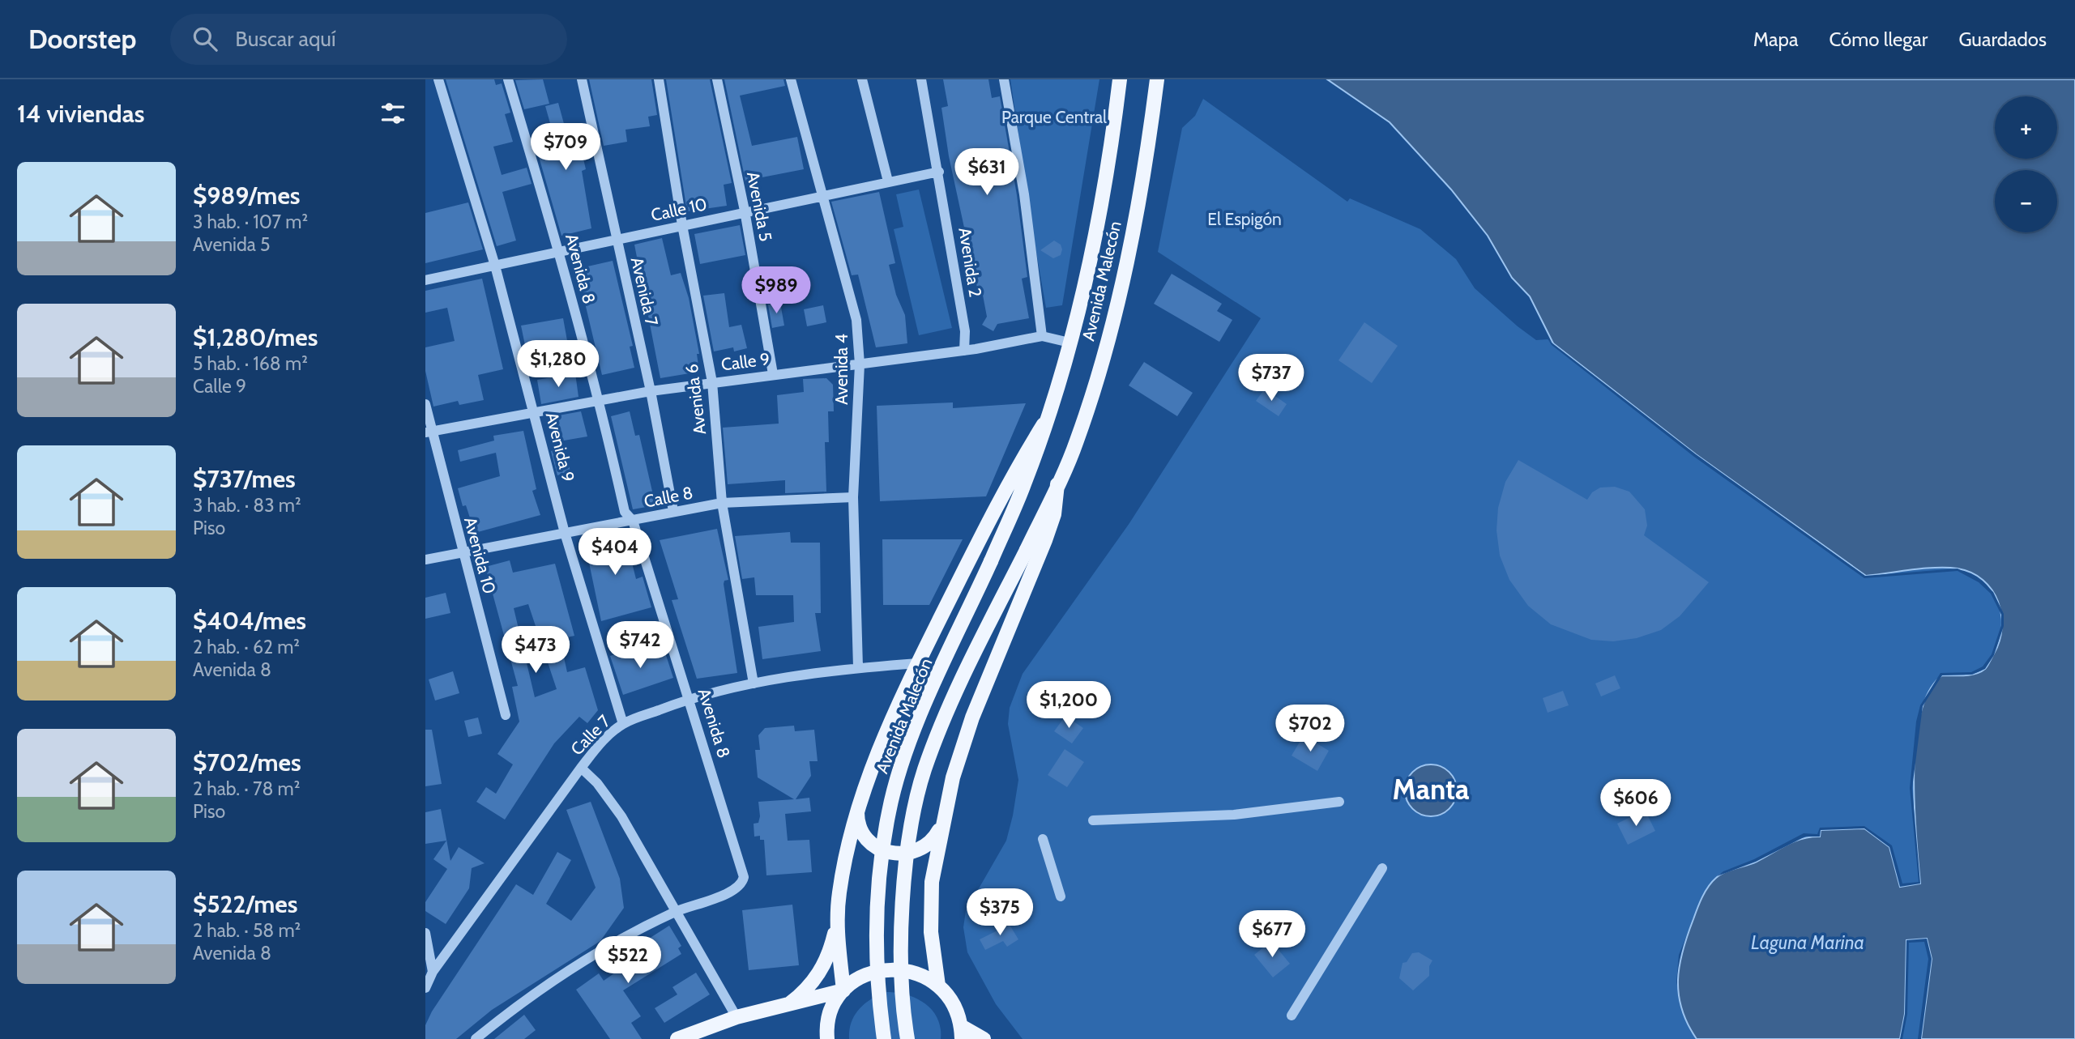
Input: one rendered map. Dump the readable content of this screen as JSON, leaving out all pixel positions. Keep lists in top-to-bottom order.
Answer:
{
  "streets": {
    "main road": ["Avenida Malecón"],
    "street": [
      "Avenida 5",
      "Calle 10",
      "Avenida 2",
      "Avenida 8",
      "Avenida 7",
      "Calle 9",
      "Avenida 4",
      "Avenida 6",
      "Avenida 9",
      "Calle 8",
      "Avenida 10",
      "Calle 7"
    ]
  },
  "crossings": [
    ["Avenida 5", "Calle 10"],
    ["Avenida 5", "Calle 9"],
    ["Calle 10", "Avenida 2"],
    ["Calle 10", "Avenida 8"],
    ["Calle 10", "Avenida 7"],
    ["Calle 10", "Avenida 4"],
    ["Calle 10", "Avenida 6"],
    ["Calle 10", "Avenida 9"],
    ["Avenida 2", "Calle 9"],
    ["Avenida 8", "Calle 9"],
    ["Avenida 8", "Calle 8"],
    ["Avenida 8", "Calle 7"],
    ["Avenida Malecón", "Calle 9"],
    ["Avenida Malecón", "Calle 7"],
    ["Avenida 7", "Calle 9"],
    ["Avenida 7", "Calle 8"],
    ["Calle 9", "Avenida 4"],
    ["Calle 9", "Avenida 6"],
    ["Calle 9", "Avenida 9"],
    ["Calle 9", "Avenida 10"],
    ["Avenida 4", "Calle 8"],
    ["Avenida 4", "Calle 7"],
    ["Avenida 6", "Calle 8"],
    ["Avenida 6", "Calle 7"],
    ["Avenida 9", "Calle 8"],
    ["Avenida 9", "Calle 7"],
    ["Calle 8", "Avenida 10"]
  ],
  "districts": ["Manta"],
  "water": ["Laguna Marina"],
  "parks": ["Parque Central", "El Espigón"],
  "page": {
    "header": "Doorstep",
    "search": "Buscar aquí",
    "nav": ["Mapa", "Cómo llegar", "Guardados"],
    "heading": "14 viviendas",
    "map_buttons": ["+", "−"],
    "price": [
      "$709",
      "$631",
      "$989",
      "$1,280",
      "$737",
      "$404",
      "$742",
      "$473",
      "$1,200",
      "$702",
      "$606",
      "$375",
      "$677",
      "$522"
    ],
    "list": [
      {
        "name": "$989/mes",
        "note": "3 hab. · 107 m² · Avenida 5"
      },
      {
        "name": "$1,280/mes",
        "note": "5 hab. · 168 m² · Calle 9"
      },
      {
        "name": "$737/mes",
        "note": "3 hab. · 83 m² · Piso"
      },
      {
        "name": "$404/mes",
        "note": "2 hab. · 62 m² · Avenida 8"
      },
      {
        "name": "$702/mes",
        "note": "2 hab. · 78 m² · Piso"
      },
      {
        "name": "$522/mes",
        "note": "2 hab. · 58 m² · Avenida 8"
      }
    ]
  }
}
